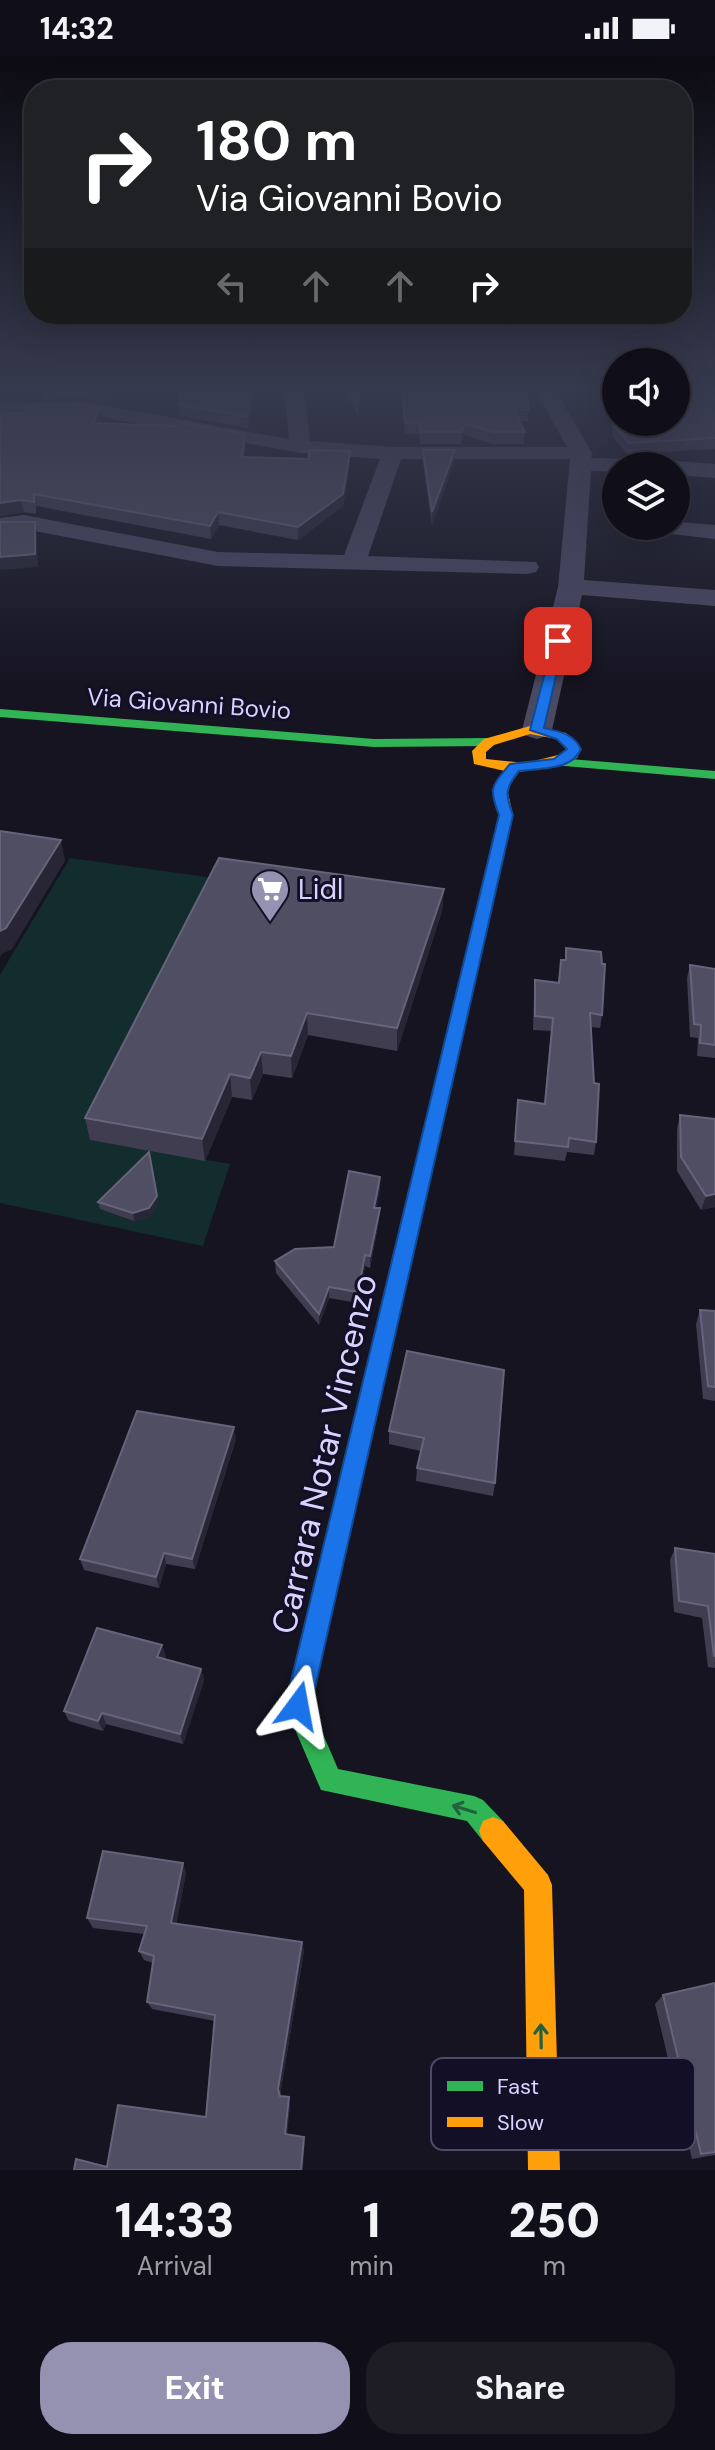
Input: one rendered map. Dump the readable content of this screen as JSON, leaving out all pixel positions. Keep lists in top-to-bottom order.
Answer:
{
  "streets": {
    "main road": ["Via Giovanni Bovio", "Carrara Notar Vincenzo"]
  },
  "one_way": ["Carrara Notar Vincenzo"],
  "places": {
    "supermarket": ["Lidl"]
  },
  "legend": ["Fast", "Slow"],
  "page": {
    "status": "14:32",
    "turn": ["180 m", "Via Giovanni Bovio"],
    "eta": [
      "14:33",
      "Arrival",
      "1",
      "min",
      "250",
      "m"
    ],
    "buttons": ["Exit", "Share"]
  }
}
